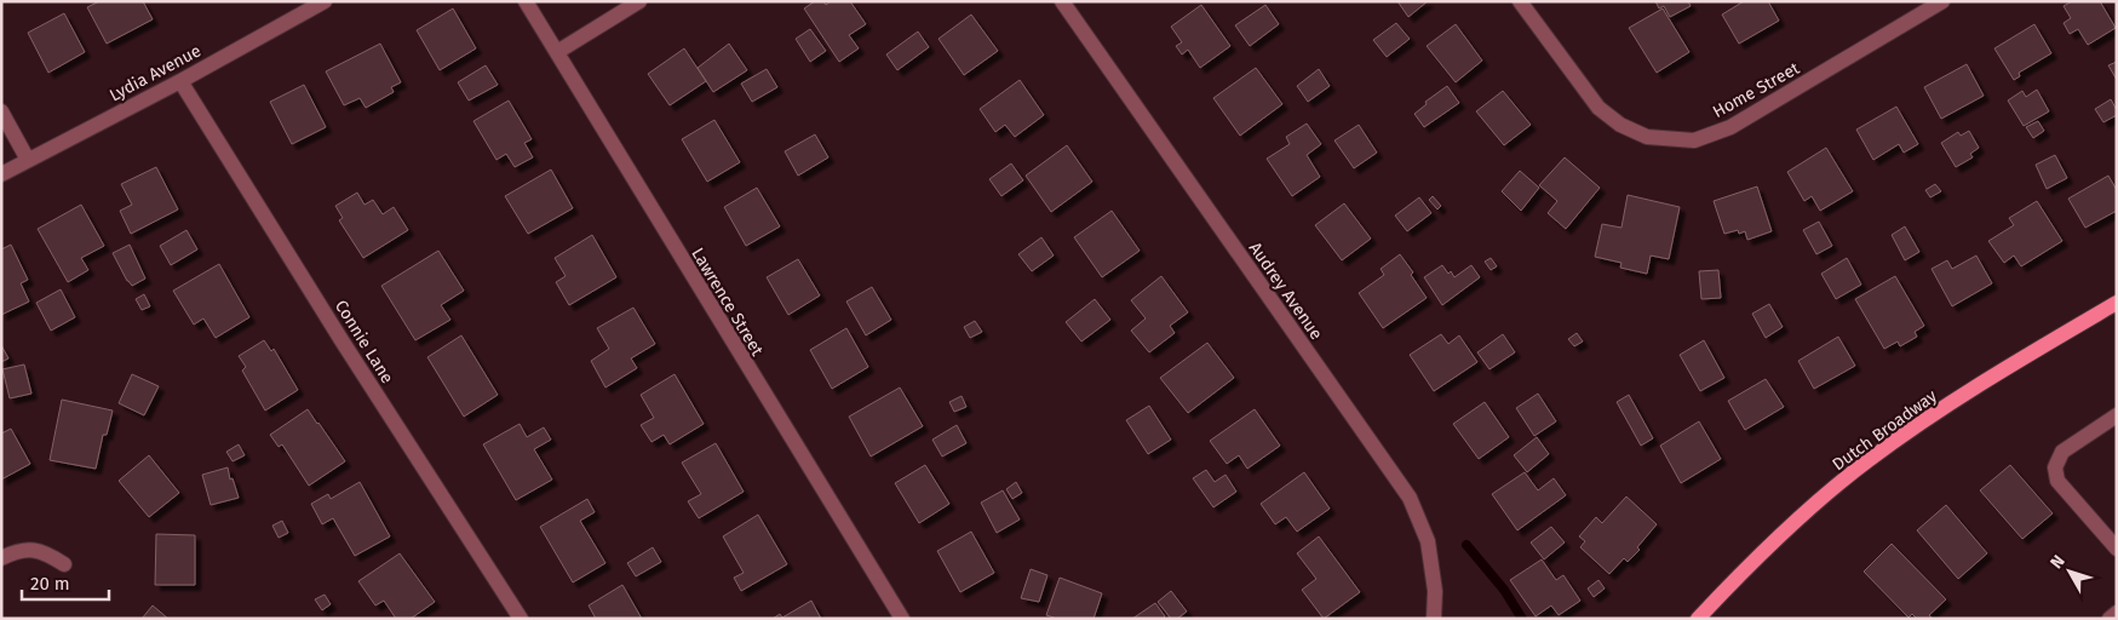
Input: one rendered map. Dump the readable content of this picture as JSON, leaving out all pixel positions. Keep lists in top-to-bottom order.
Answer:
{
  "streets": {
    "main road": ["Dutch Broadway"],
    "street": [
      "Lydia Avenue",
      "Home Street",
      "Audrey Avenue",
      "Lawrence Street",
      "Connie Lane"
    ]
  },
  "crossings": [
    ["Lydia Avenue", "Connie Lane"]
  ],
  "scale_bar": "20 m",
  "north": "top left"
}
